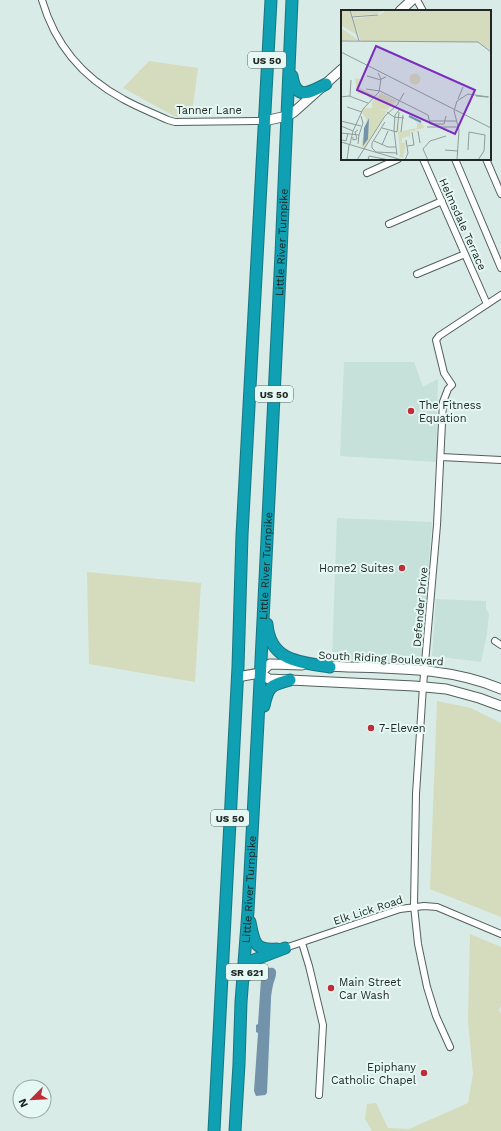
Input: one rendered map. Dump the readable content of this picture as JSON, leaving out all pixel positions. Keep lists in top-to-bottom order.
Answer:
{
  "streets": {
    "highway": ["US 50", "Little River Turnpike", "SR 621"],
    "street": [
      "Tanner Lane",
      "Helmsdale Terrace",
      "Defender Drive",
      "South Riding Boulevard",
      "Elk Lick Road"
    ]
  },
  "crossings": [
    ["Tanner Lane", "Little River Turnpike"],
    ["Helmsdale Terrace", "Defender Drive"],
    ["Little River Turnpike", "South Riding Boulevard"],
    ["Little River Turnpike", "SR 621"],
    ["Defender Drive", "South Riding Boulevard"],
    ["Defender Drive", "Elk Lick Road"],
    ["Elk Lick Road", "SR 621"]
  ],
  "places": [
    "The Fitness Equation",
    "Home2 Suites",
    "7-Eleven",
    "Main Street Car Wash",
    "Epiphany Catholic Chapel"
  ],
  "north": "bottom left"
}
